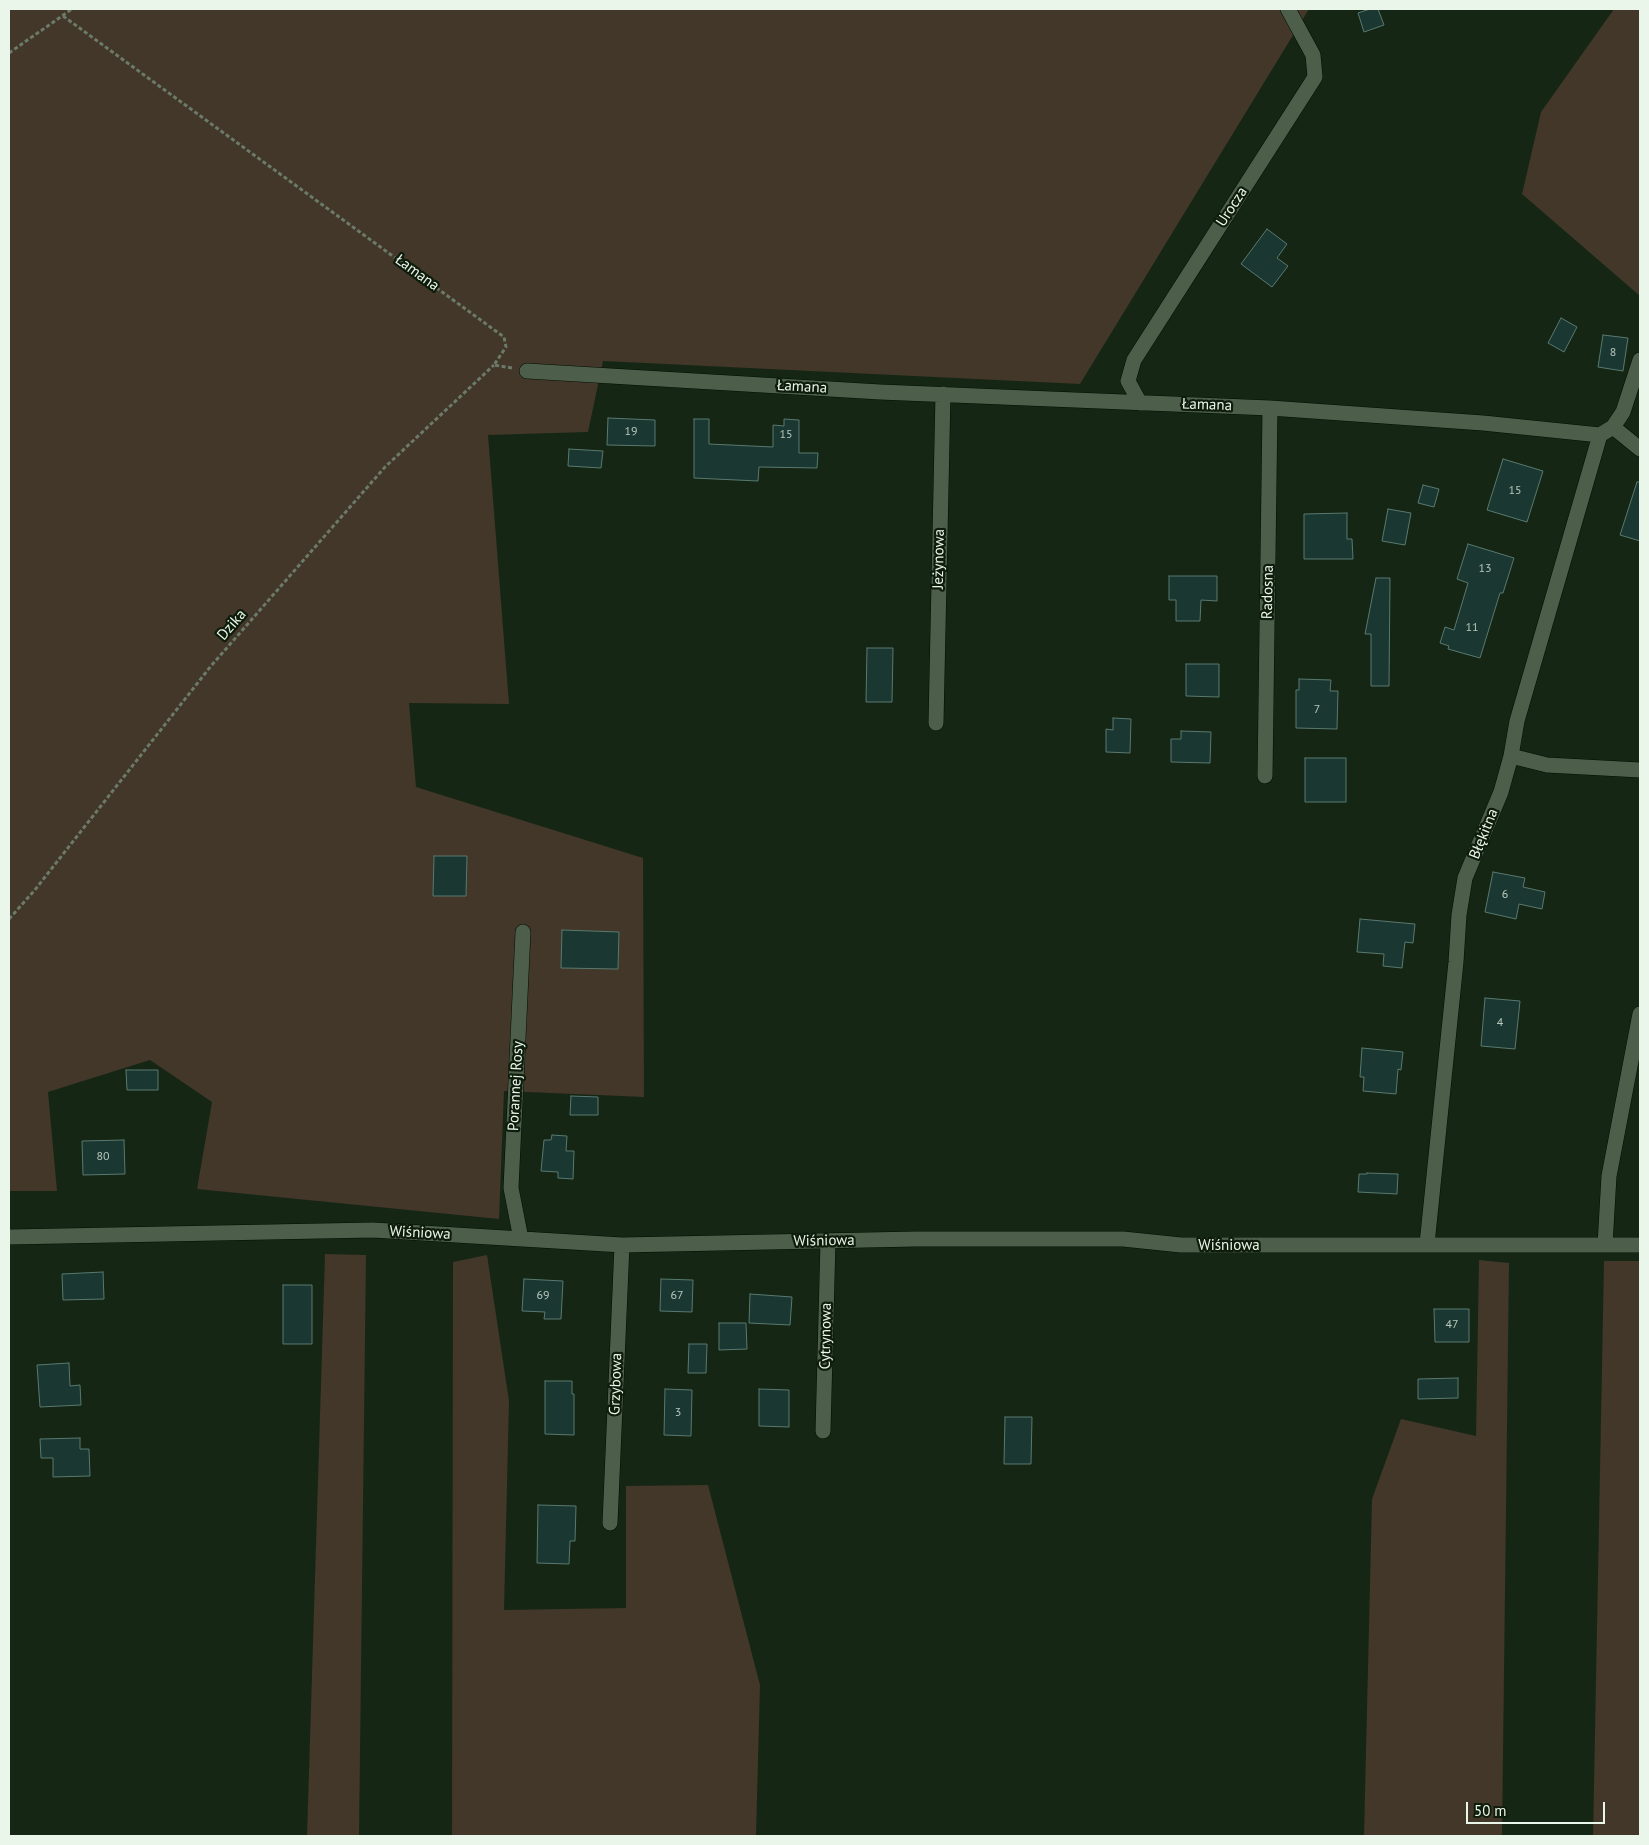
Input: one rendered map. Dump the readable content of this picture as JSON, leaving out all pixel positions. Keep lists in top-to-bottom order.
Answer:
{
  "streets": {
    "street": [
      "Urocza",
      "Łamana",
      "Jeżynowa",
      "Radosna",
      "Błękitna",
      "Porannej Rosy",
      "Wiśniowa",
      "Cytrynowa",
      "Grzybowa"
    ],
    "path": ["Dzika"]
  },
  "crossings": [
    ["Urocza", "Łamana"],
    ["Łamana", "Jeżynowa"],
    ["Łamana", "Radosna"],
    ["Łamana", "Dzika"],
    ["Łamana", "Błękitna"],
    ["Błękitna", "Wiśniowa"],
    ["Porannej Rosy", "Wiśniowa"],
    ["Wiśniowa", "Cytrynowa"],
    ["Wiśniowa", "Grzybowa"]
  ],
  "house_numbers": [
    "8",
    "19",
    "15",
    "15",
    "13",
    "11",
    "7",
    "6",
    "4",
    "80",
    "69",
    "67",
    "47",
    "3"
  ],
  "scale_bar": "50 m"
}
